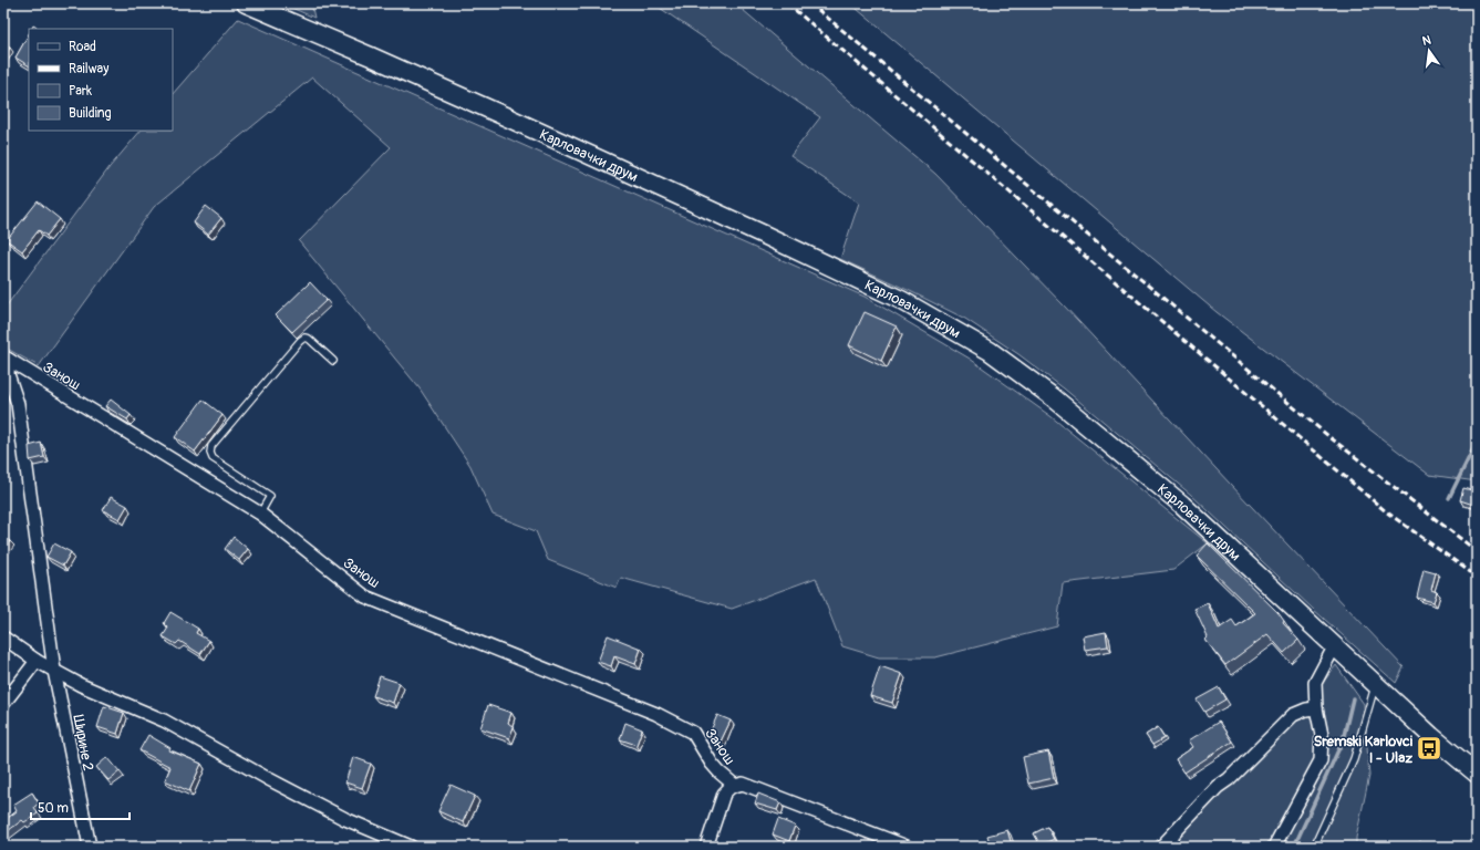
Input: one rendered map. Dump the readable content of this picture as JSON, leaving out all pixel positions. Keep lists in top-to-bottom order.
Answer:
{
  "streets": {
    "main road": ["Карловачки друм"],
    "street": ["Занош", "Ширине 2"]
  },
  "crossings": [
    ["Занош", "Ширине 2"]
  ],
  "places": {
    "bus stop": ["Sremski Karlovci I - Ulaz"]
  },
  "legend": [
    "Road",
    "Railway",
    "Park",
    "Building"
  ],
  "scale_bar": "50 m",
  "north": "top"
}
